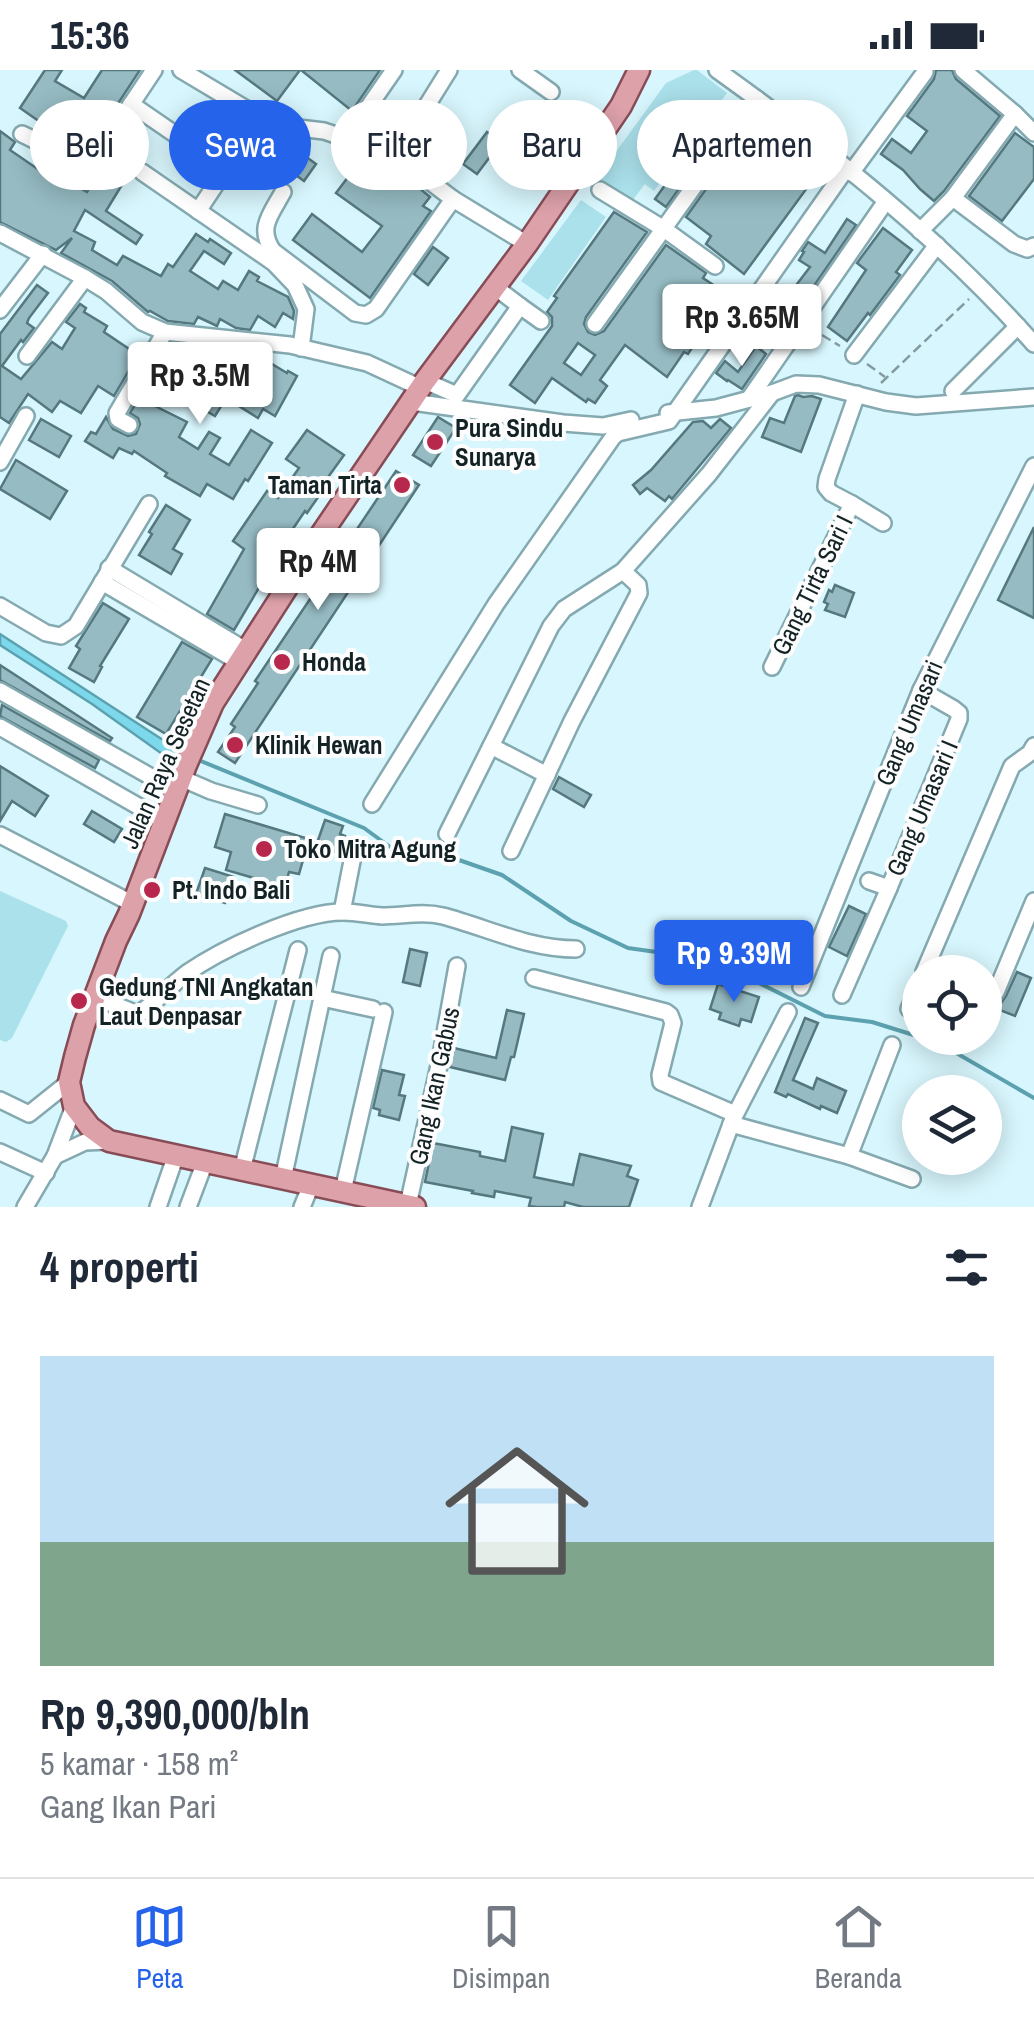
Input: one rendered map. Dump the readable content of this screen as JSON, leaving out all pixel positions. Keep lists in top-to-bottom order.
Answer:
{
  "streets": {
    "main road": ["Jalan Raya Sesetan"],
    "street": [
      "Gang Tirta Sari I",
      "Gang Umasari",
      "Gang Umasari I",
      "Gang Ikan Gabus"
    ]
  },
  "crossings": [
    ["Gang Umasari", "Gang Umasari I"]
  ],
  "places": [
    "Pura Sindu Sunarya",
    "Taman Tirta",
    "Honda",
    "Klinik Hewan",
    "Toko Mitra Agung",
    "Pt. Indo Bali",
    "Gedung TNI Angkatan Laut Denpasar"
  ],
  "page": {
    "status": "15:36",
    "chip": [
      "Beli",
      "Sewa",
      "Filter",
      "Baru",
      "Apartemen"
    ],
    "price": [
      "Rp 3.65M",
      "Rp 3.5M",
      "Rp 4M",
      "Rp 9.39M"
    ],
    "heading": "4 properti",
    "list": [
      {
        "name": "Rp 9,390,000/bln",
        "note": "5 kamar · 158 m² · Gang Ikan Pari"
      }
    ],
    "tabs": ["Peta", "Disimpan", "Beranda"]
  }
}
